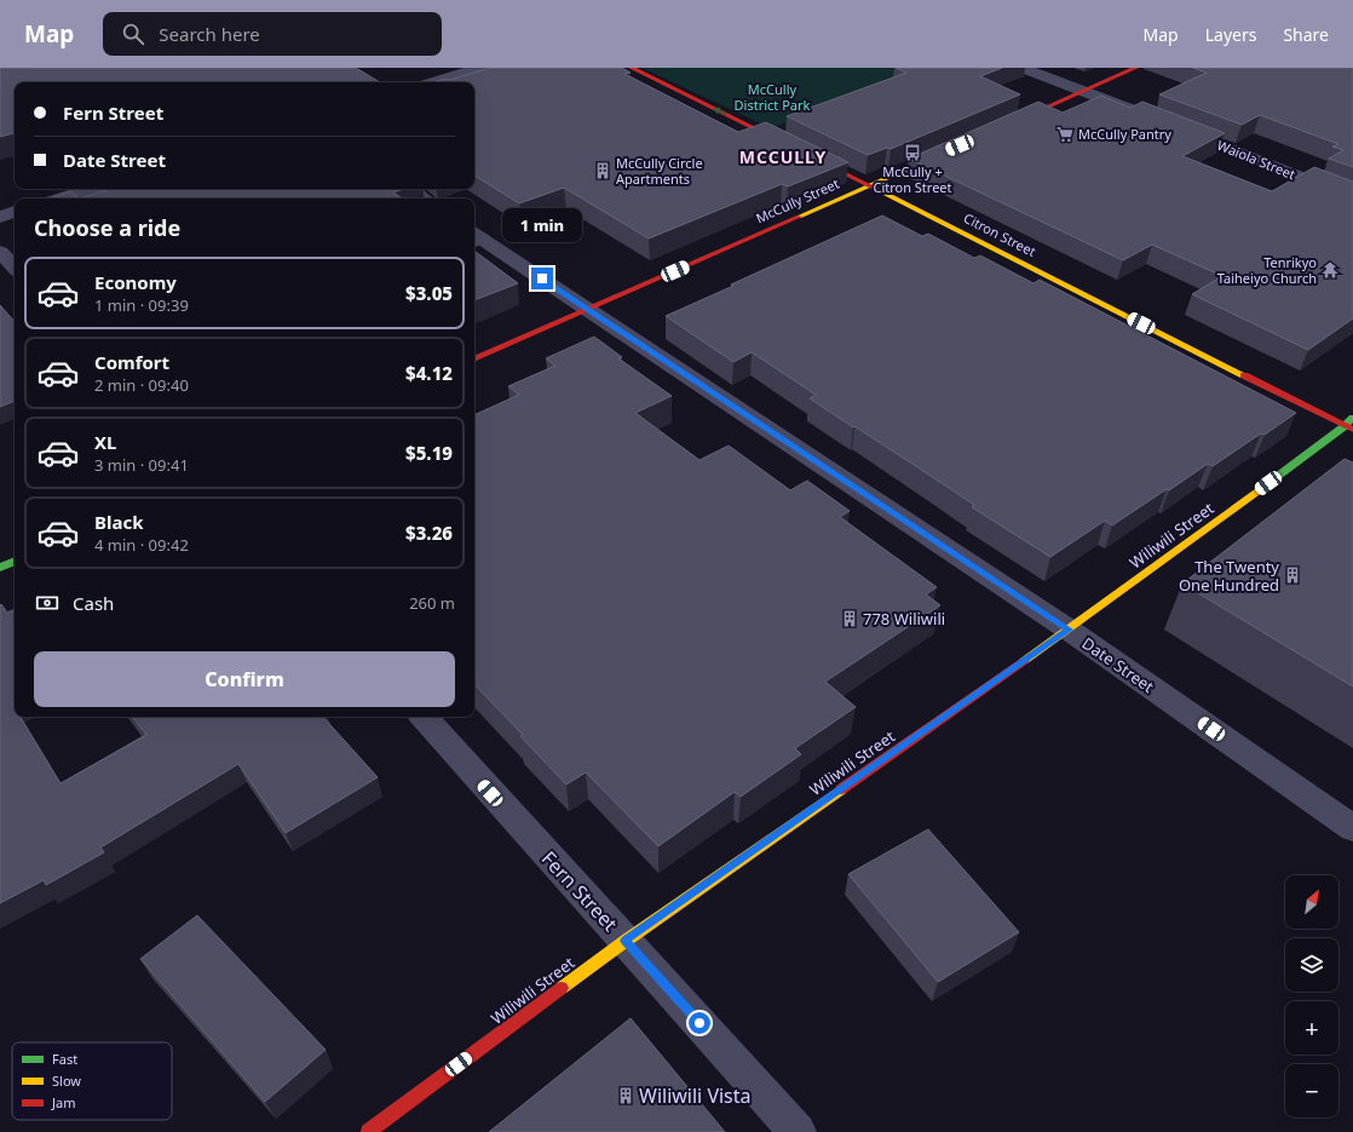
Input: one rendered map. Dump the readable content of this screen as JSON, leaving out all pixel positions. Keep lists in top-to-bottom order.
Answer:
{
  "streets": {
    "street": [
      "Waiola Street",
      "McCully Street",
      "Citron Street",
      "Wiliwili Street",
      "Date Street",
      "Fern Street"
    ]
  },
  "crossings": [
    ["McCully Street", "Citron Street"],
    ["McCully Street", "Date Street"],
    ["Citron Street", "Wiliwili Street"],
    ["Wiliwili Street", "Date Street"],
    ["Wiliwili Street", "Fern Street"]
  ],
  "districts": ["MCCULLY"],
  "parks": ["McCully District Park"],
  "places": {
    "supermarket": ["McCully Pantry"],
    "bus stop": ["McCully + Citron Street"],
    "building": [
      "McCully Circle Apartments",
      "The Twenty One Hundred",
      "778 Wiliwili",
      "Wiliwili Vista"
    ],
    "temple": ["Tenrikyo Taiheiyo Church"]
  },
  "legend": ["Fast", "Slow", "Jam"],
  "north": "top right",
  "page": {
    "header": "Map",
    "search": "Search here",
    "nav": ["Map", "Layers", "Share"],
    "banner": ["Fern Street", "Date Street"],
    "heading": "Choose a ride",
    "bubble": "1 min",
    "list": [
      {
        "name": "Economy",
        "note": "1 min · 09:39",
        "value": "$3.05"
      },
      {
        "name": "Comfort",
        "note": "2 min · 09:40",
        "value": "$4.12"
      },
      {
        "name": "XL",
        "note": "3 min · 09:41",
        "value": "$5.19"
      },
      {
        "name": "Black",
        "note": "4 min · 09:42",
        "value": "$3.26"
      }
    ],
    "pay": ["Cash", "260 m"],
    "buttons": "Confirm",
    "map_buttons": ["+", "−"]
  }
}
